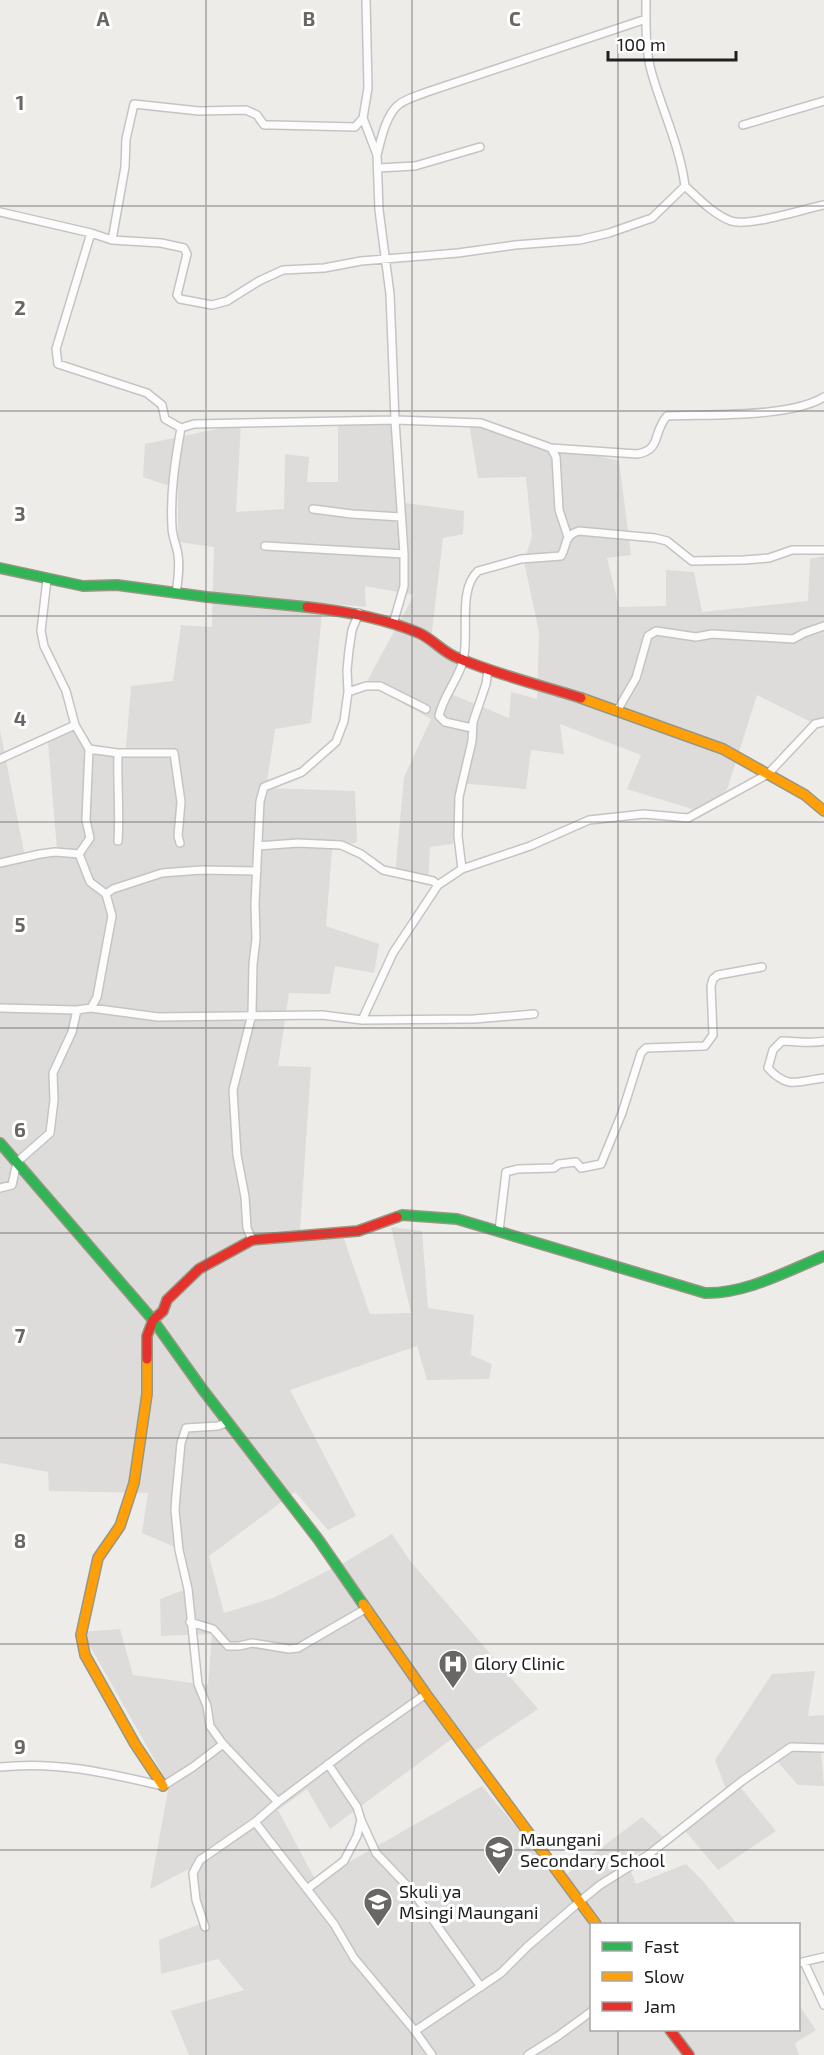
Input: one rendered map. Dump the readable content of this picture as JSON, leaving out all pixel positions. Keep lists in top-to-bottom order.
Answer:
{
  "places": {
    "hospital": ["Glory Clinic"],
    "school or university": ["Maungani Secondary School", "Skuli ya Msingi Maungani"]
  },
  "legend": ["Fast", "Slow", "Jam"],
  "scale_bar": "100 m",
  "grid": {
    "columns": ["A", "B", "C"],
    "rows": [
      "1",
      "2",
      "3",
      "4",
      "5",
      "6",
      "7",
      "8",
      "9"
    ]
  }
}
